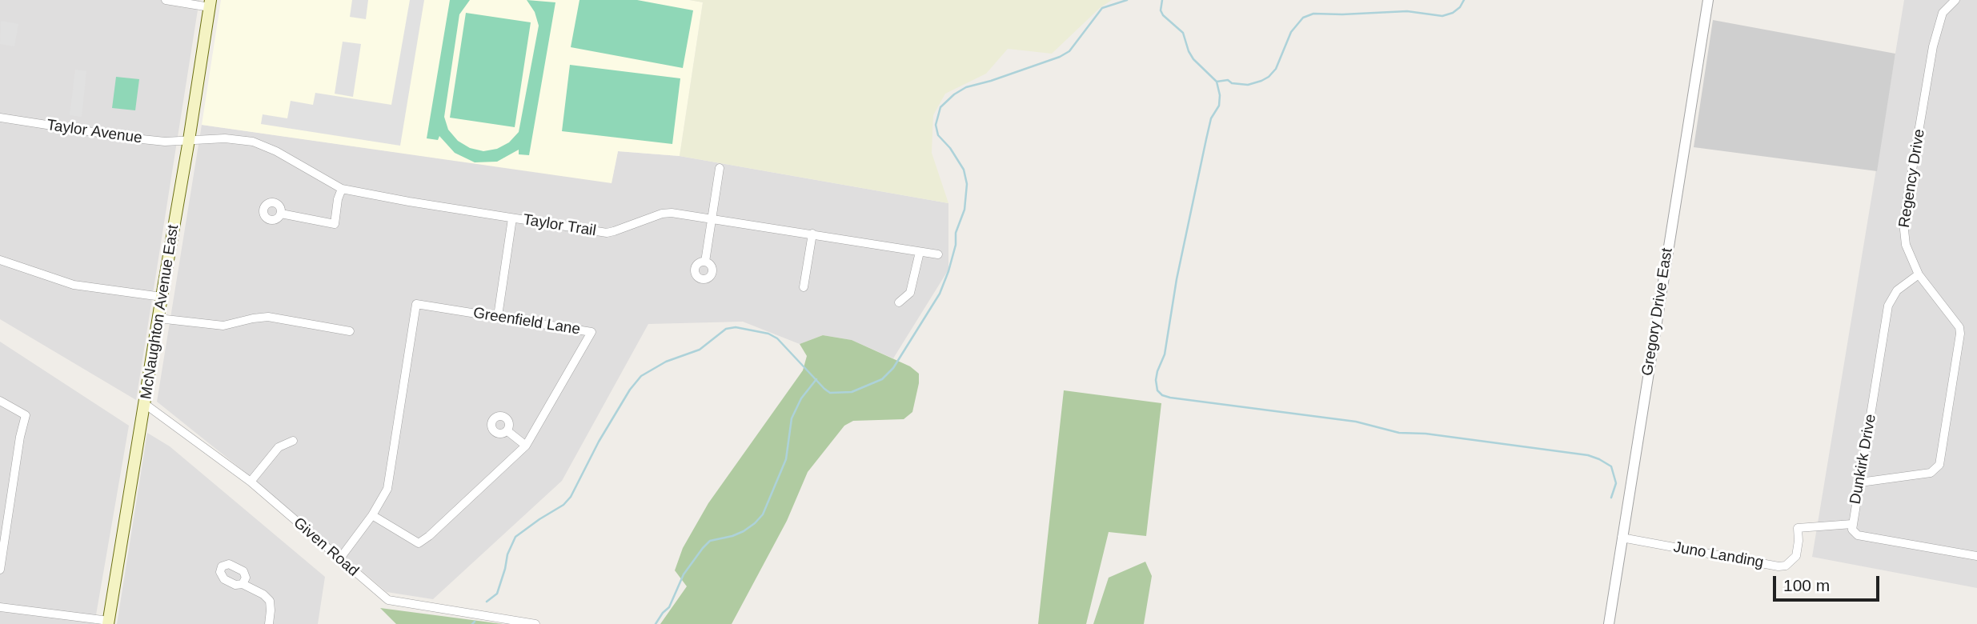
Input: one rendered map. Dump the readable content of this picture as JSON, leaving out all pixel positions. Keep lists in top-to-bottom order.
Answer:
{
  "streets": {
    "main road": ["McNaughton Avenue East"],
    "street": [
      "Taylor Avenue",
      "Regency Drive",
      "Taylor Trail",
      "Gregory Drive East",
      "Greenfield Lane",
      "Dunkirk Drive",
      "Given Road",
      "Juno Landing"
    ]
  },
  "crossings": [
    ["Taylor Avenue", "Taylor Trail"],
    ["Taylor Avenue", "McNaughton Avenue East"],
    ["Regency Drive", "Dunkirk Drive"],
    ["Taylor Trail", "McNaughton Avenue East"],
    ["McNaughton Avenue East", "Given Road"],
    ["Gregory Drive East", "Juno Landing"],
    ["Greenfield Lane", "Given Road"],
    ["Dunkirk Drive", "Juno Landing"]
  ],
  "scale_bar": "100 m"
}
